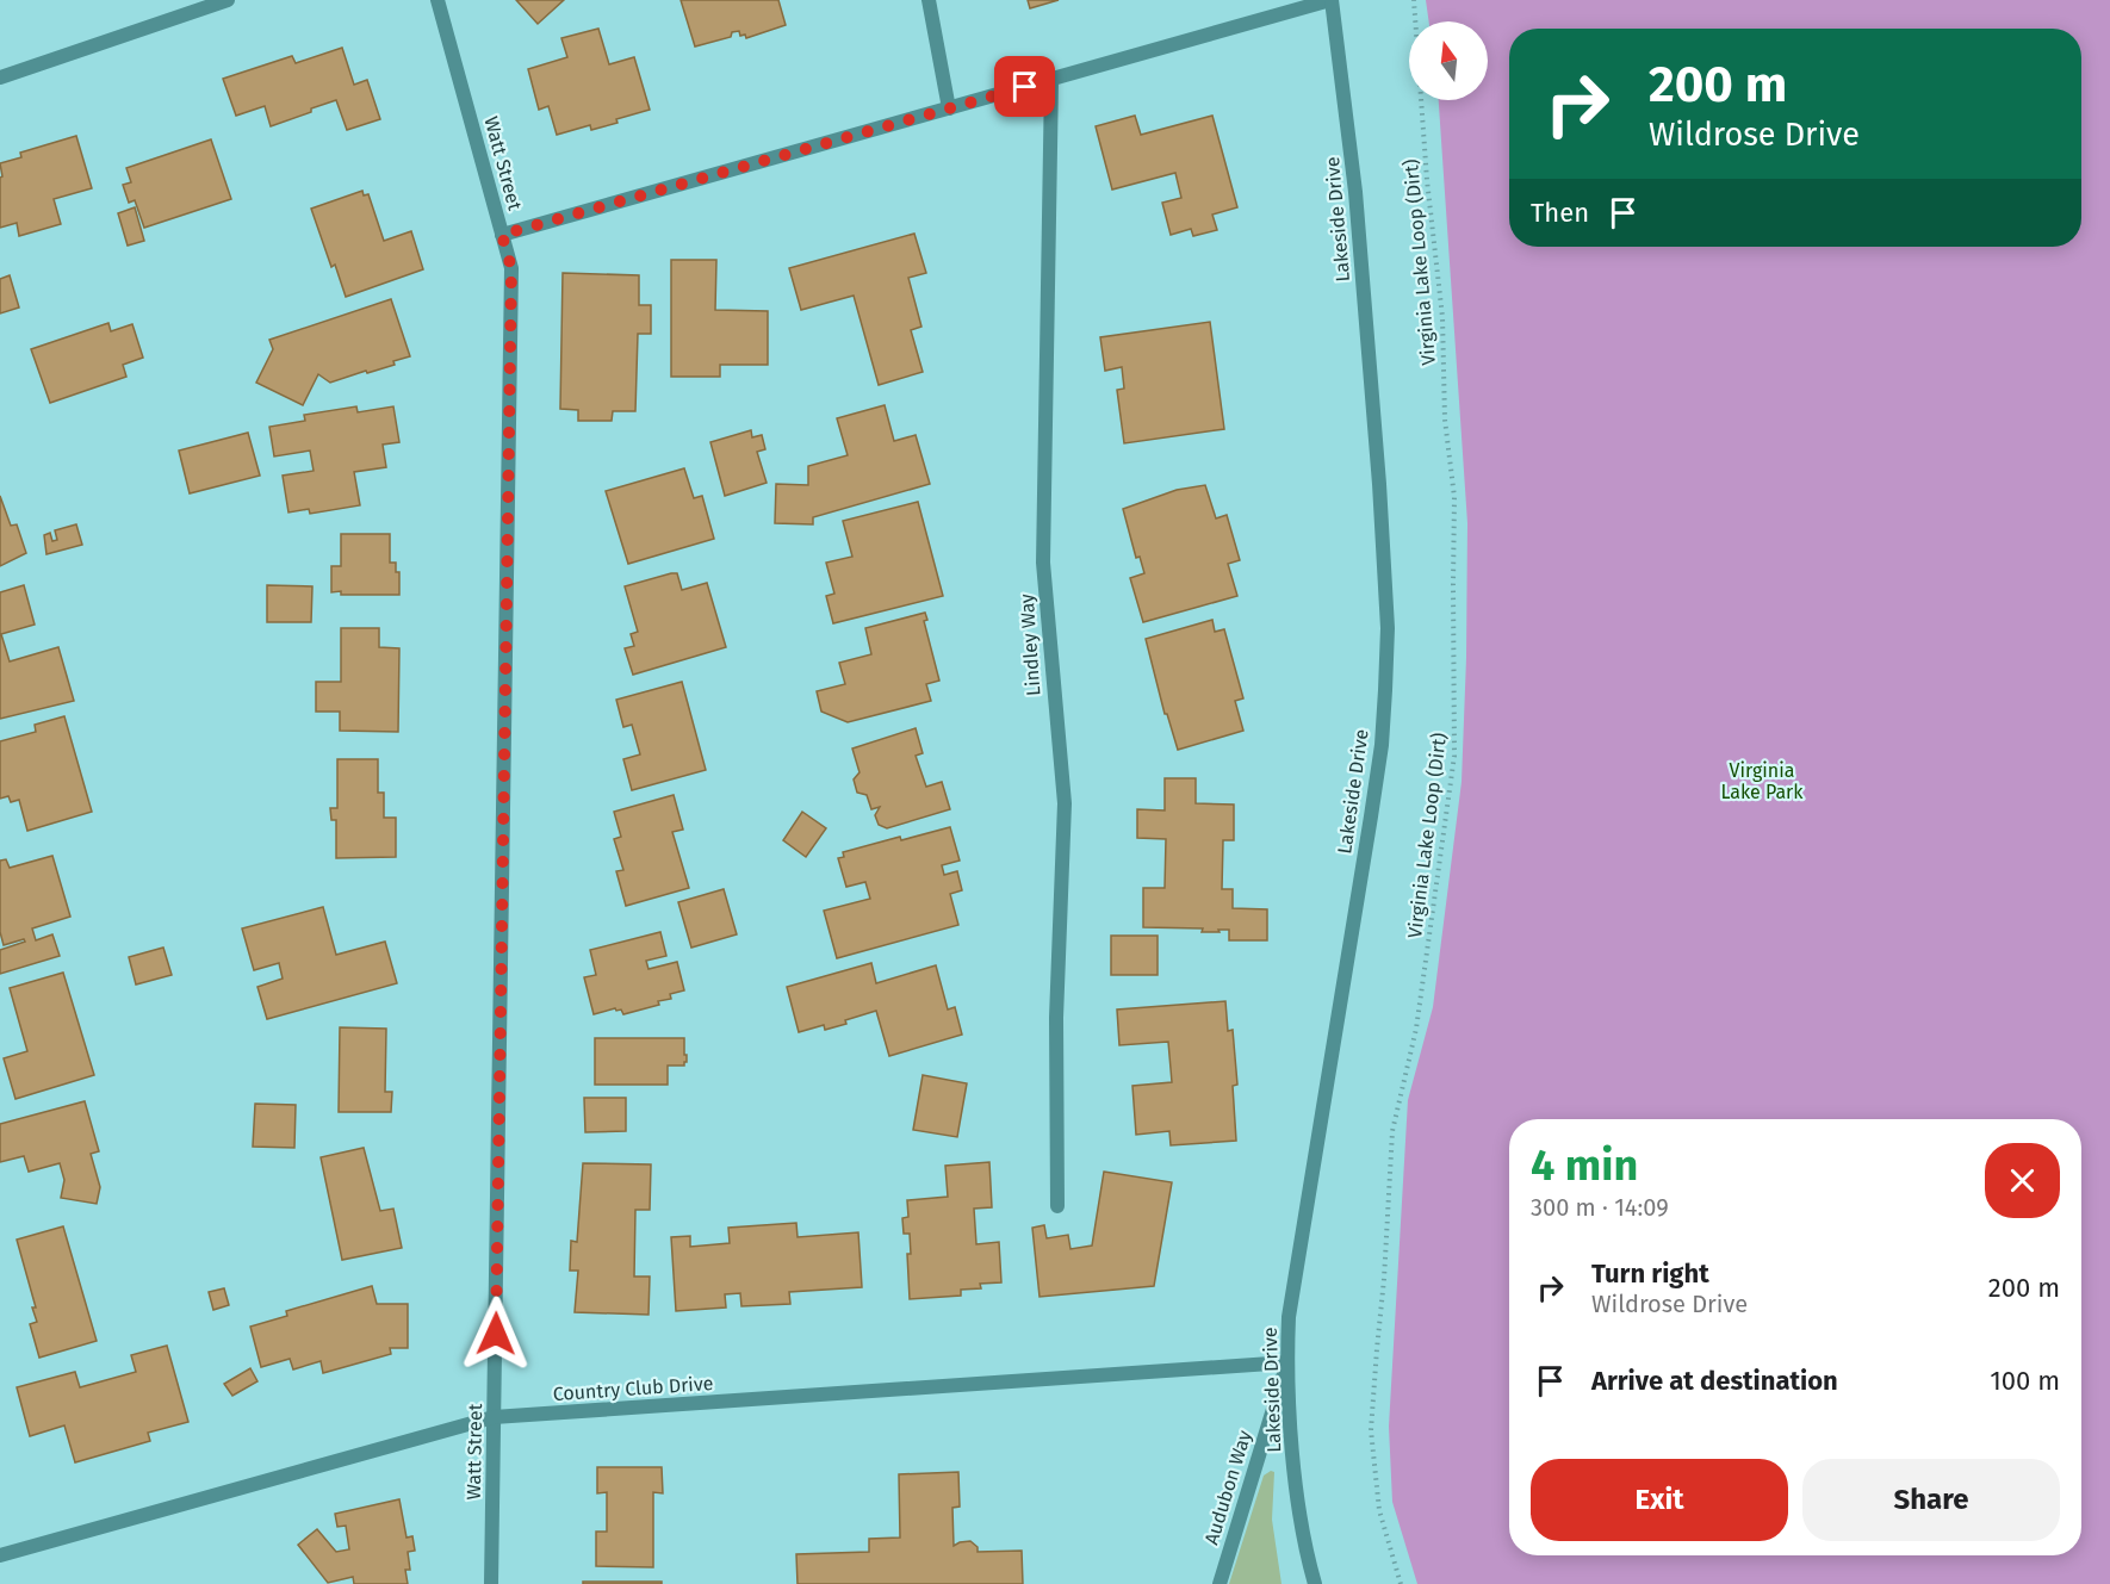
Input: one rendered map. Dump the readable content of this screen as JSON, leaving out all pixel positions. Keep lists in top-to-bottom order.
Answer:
{
  "streets": {
    "street": [
      "Watt Street",
      "Lakeside Drive",
      "Lindley Way",
      "Country Club Drive",
      "Audubon Way"
    ],
    "path": ["Virginia Lake Loop (Dirt)"]
  },
  "crossings": [
    ["Watt Street", "Country Club Drive"],
    ["Lakeside Drive", "Country Club Drive"],
    ["Lakeside Drive", "Audubon Way"],
    ["Country Club Drive", "Audubon Way"]
  ],
  "parks": ["Virginia Lake Park"],
  "north": "top",
  "page": {
    "turn": ["200 m", "Wildrose Drive"],
    "then": "Then",
    "heading": ["4 min", "300 m · 14:09"],
    "list": [
      {
        "name": "Turn right",
        "note": "Wildrose Drive",
        "value": "200 m"
      },
      {
        "name": "Arrive at destination",
        "value": "100 m"
      }
    ],
    "buttons": ["Exit", "Share"]
  }
}
